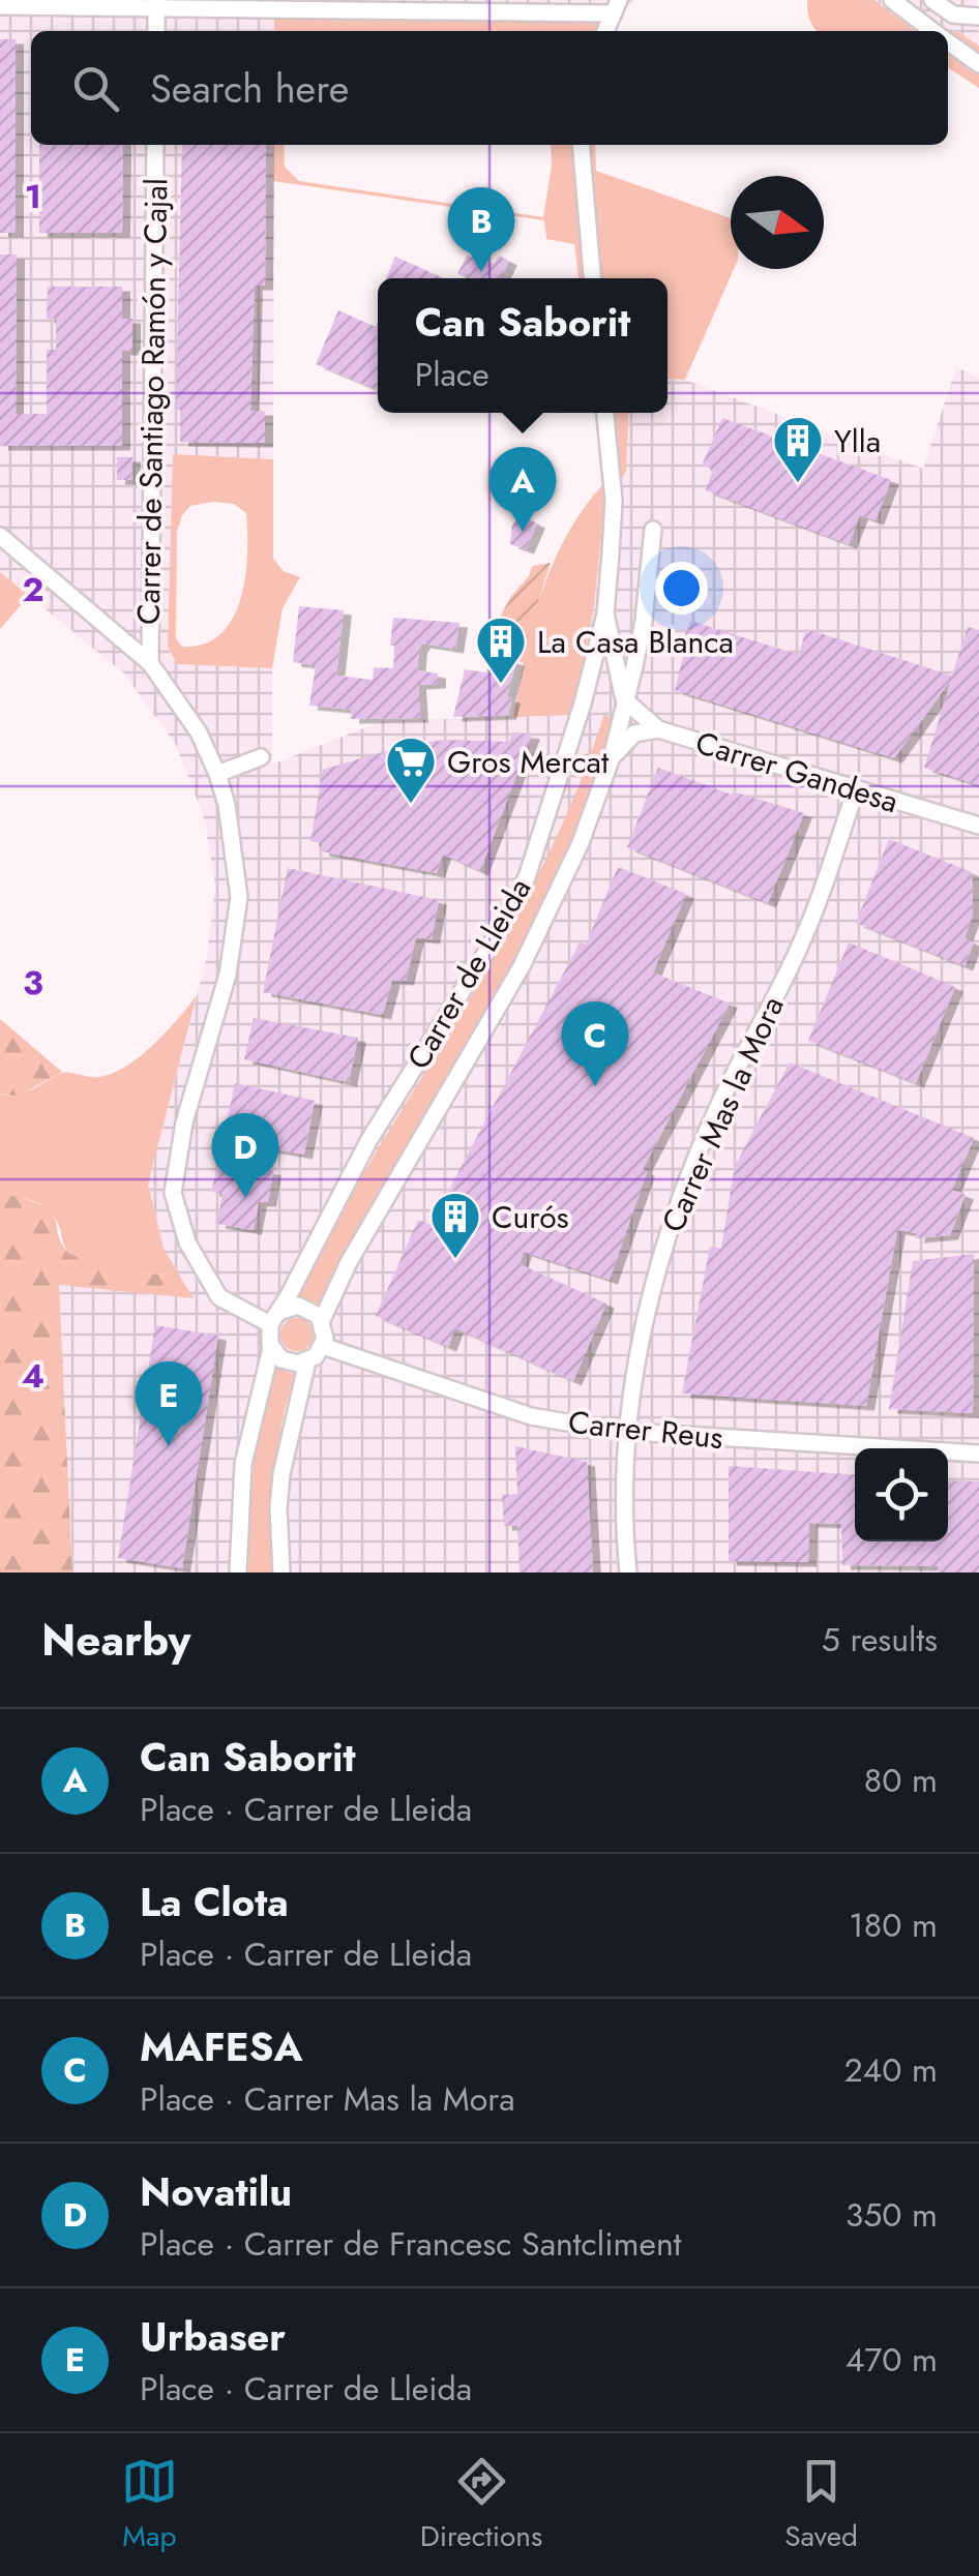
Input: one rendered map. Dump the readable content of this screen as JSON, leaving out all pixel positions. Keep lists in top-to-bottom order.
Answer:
{
  "streets": {
    "street": [
      "Carrer de Santiago Ramón y Cajal",
      "Carrer Gandesa",
      "Carrer de Lleida",
      "Carrer Mas la Mora",
      "Carrer Reus"
    ]
  },
  "crossings": [
    ["Carrer Gandesa", "Carrer de Lleida"],
    ["Carrer Gandesa", "Carrer Mas la Mora"],
    ["Carrer de Lleida", "Carrer Reus"],
    ["Carrer Mas la Mora", "Carrer Reus"]
  ],
  "places": {
    "building": ["Ylla", "La Casa Blanca", "Curós"],
    "supermarket": ["Gros Mercat"]
  },
  "north": "right",
  "page": {
    "search": "Search here",
    "pins": [
      "B",
      "A",
      "C",
      "D",
      "E"
    ],
    "popup": ["Can Saborit", "Place"],
    "heading": ["Nearby", "5 results"],
    "list": [
      {
        "mark": "A",
        "name": "Can Saborit",
        "note": "Place · Carrer de Lleida",
        "value": "80 m"
      },
      {
        "mark": "B",
        "name": "La Clota",
        "note": "Place · Carrer de Lleida",
        "value": "180 m"
      },
      {
        "mark": "C",
        "name": "MAFESA",
        "note": "Place · Carrer Mas la Mora",
        "value": "240 m"
      },
      {
        "mark": "D",
        "name": "Novatilu",
        "note": "Place · Carrer de Francesc Santcliment",
        "value": "350 m"
      },
      {
        "mark": "E",
        "name": "Urbaser",
        "note": "Place · Carrer de Lleida",
        "value": "470 m"
      }
    ],
    "nav": ["Map", "Directions", "Saved"]
  },
  "grid": {
    "rows": [
      "1",
      "2",
      "3",
      "4"
    ]
  }
}
